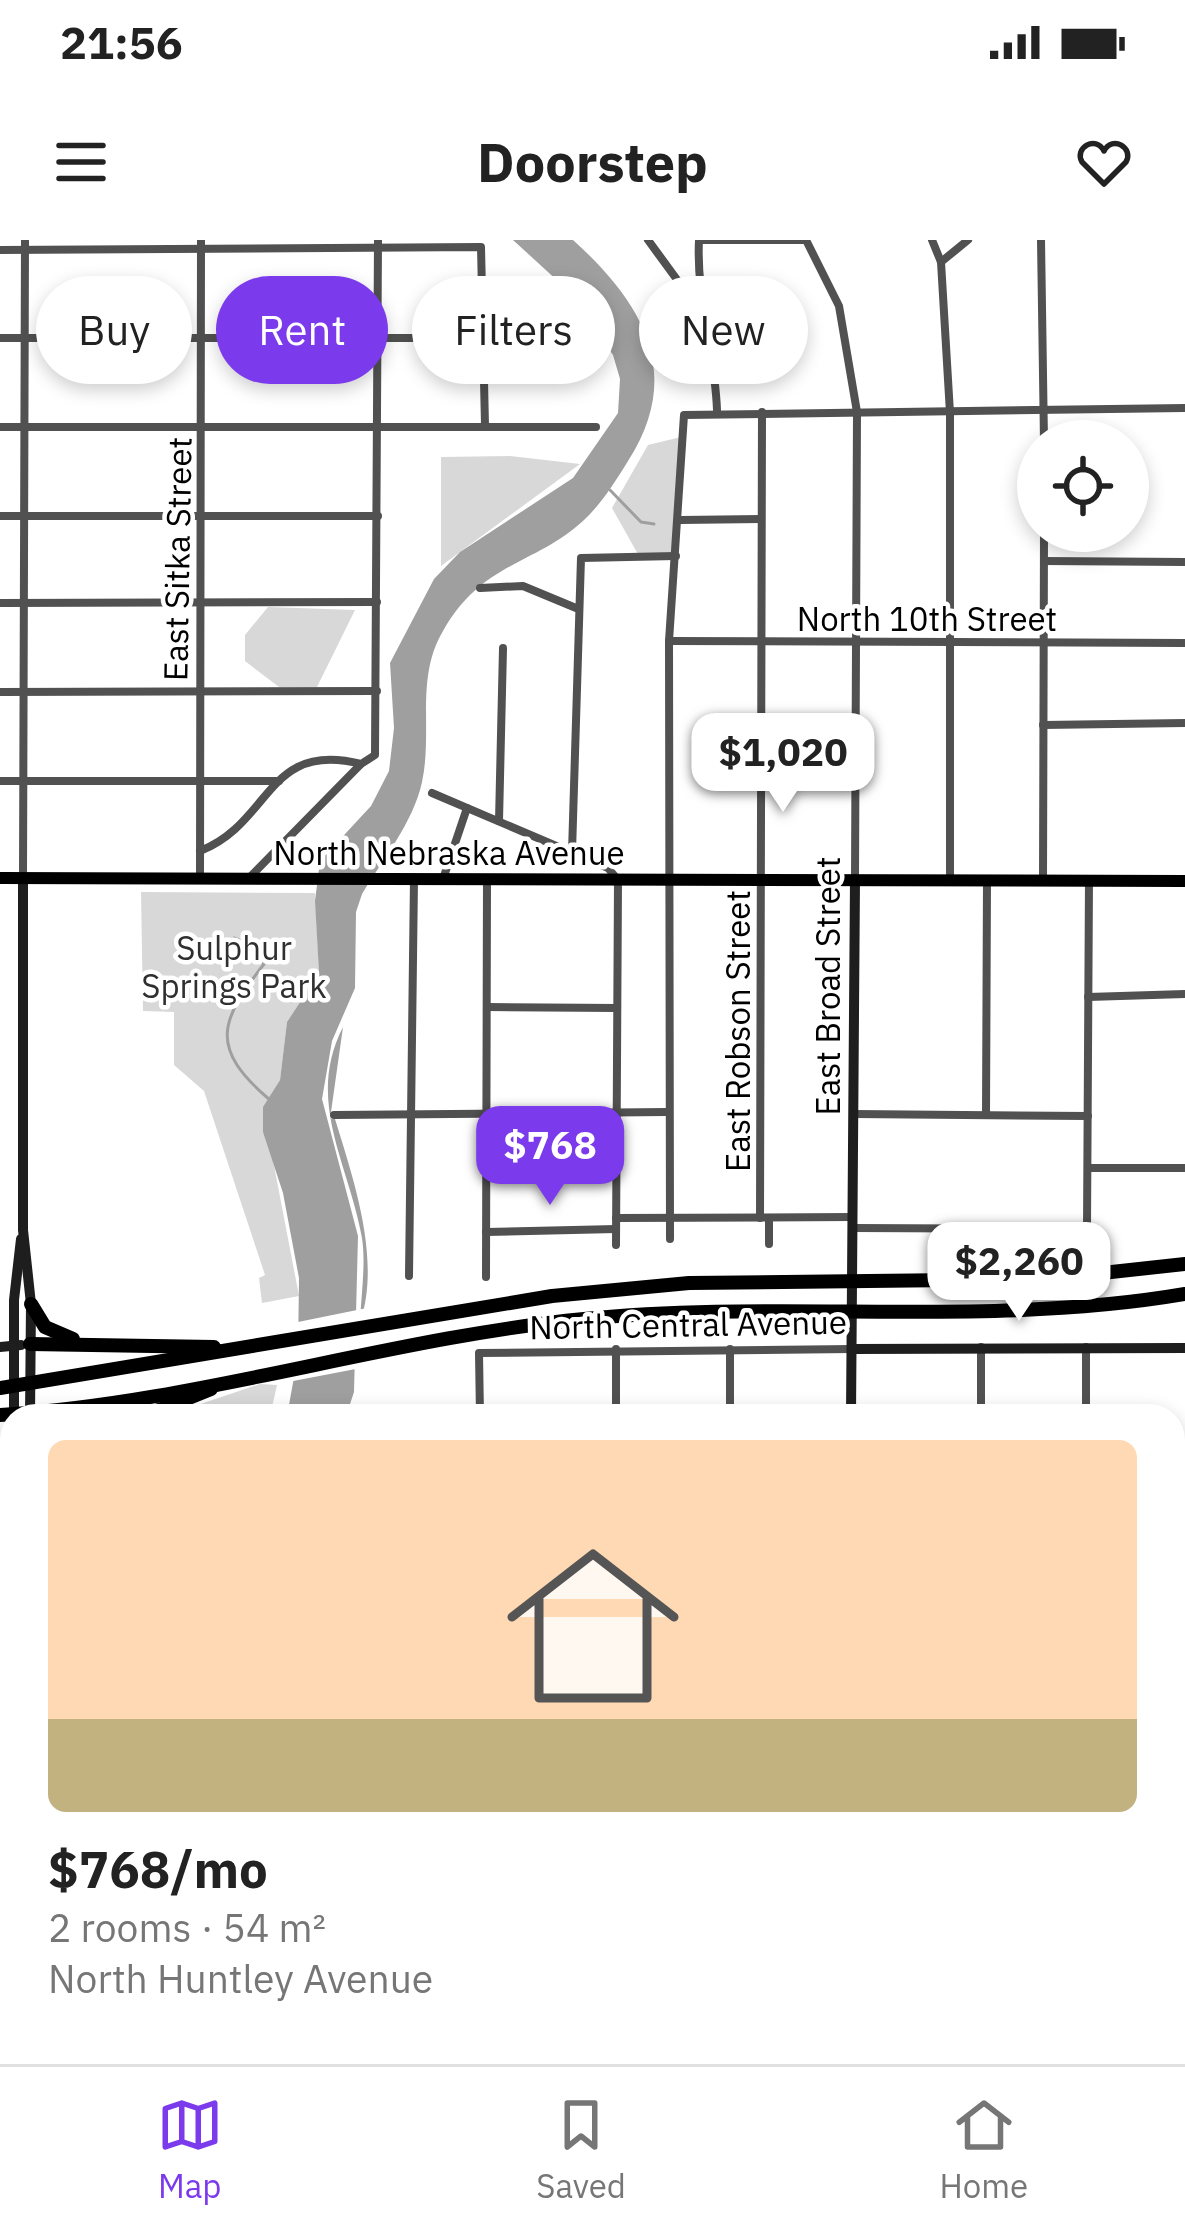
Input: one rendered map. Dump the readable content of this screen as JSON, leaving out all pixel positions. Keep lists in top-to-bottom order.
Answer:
{
  "streets": {
    "main road": ["North Nebraska Avenue"],
    "street": [
      "East Sitka Street",
      "North 10th Street",
      "East Broad Street",
      "East Robson Street",
      "North Central Avenue"
    ]
  },
  "crossings": [
    ["East Sitka Street", "North Nebraska Avenue"],
    ["North 10th Street", "East Broad Street"],
    ["North 10th Street", "East Robson Street"],
    ["North Nebraska Avenue", "East Broad Street"],
    ["North Nebraska Avenue", "East Robson Street"],
    ["East Broad Street", "North Central Avenue"]
  ],
  "parks": ["Sulphur Springs Park"],
  "page": {
    "status": "21:56",
    "header": "Doorstep",
    "chip": [
      "Buy",
      "Rent",
      "Filters",
      "New"
    ],
    "price": ["$1,020", "$768", "$2,260"],
    "list": [
      {
        "name": "$768/mo",
        "note": "2 rooms · 54 m² · North Huntley Avenue"
      }
    ],
    "tabs": ["Map", "Saved", "Home"]
  }
}
